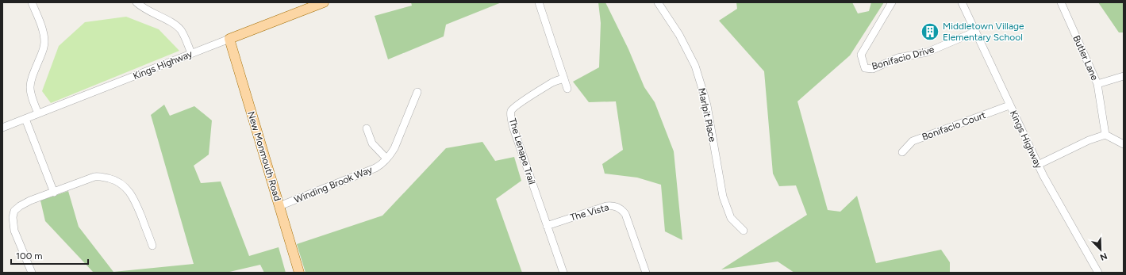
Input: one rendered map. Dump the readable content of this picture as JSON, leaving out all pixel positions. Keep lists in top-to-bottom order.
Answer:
{
  "streets": {
    "main road": ["Kings Highway", "New Monmouth Road"],
    "street": [
      "Bonifacio Drive",
      "Butler Lane",
      "Marlpit Place",
      "Bonifacio Court",
      "The Lenape Trail",
      "Winding Brook Way",
      "The Vista"
    ]
  },
  "crossings": [
    ["Bonifacio Drive", "Kings Highway"],
    ["Kings Highway", "Bonifacio Court"],
    ["Kings Highway", "New Monmouth Road"],
    ["The Lenape Trail", "The Vista"],
    ["New Monmouth Road", "Winding Brook Way"]
  ],
  "places": {
    "building": ["Middletown Village Elementary School"]
  },
  "scale_bar": "100 m",
  "north": "bottom right"
}
